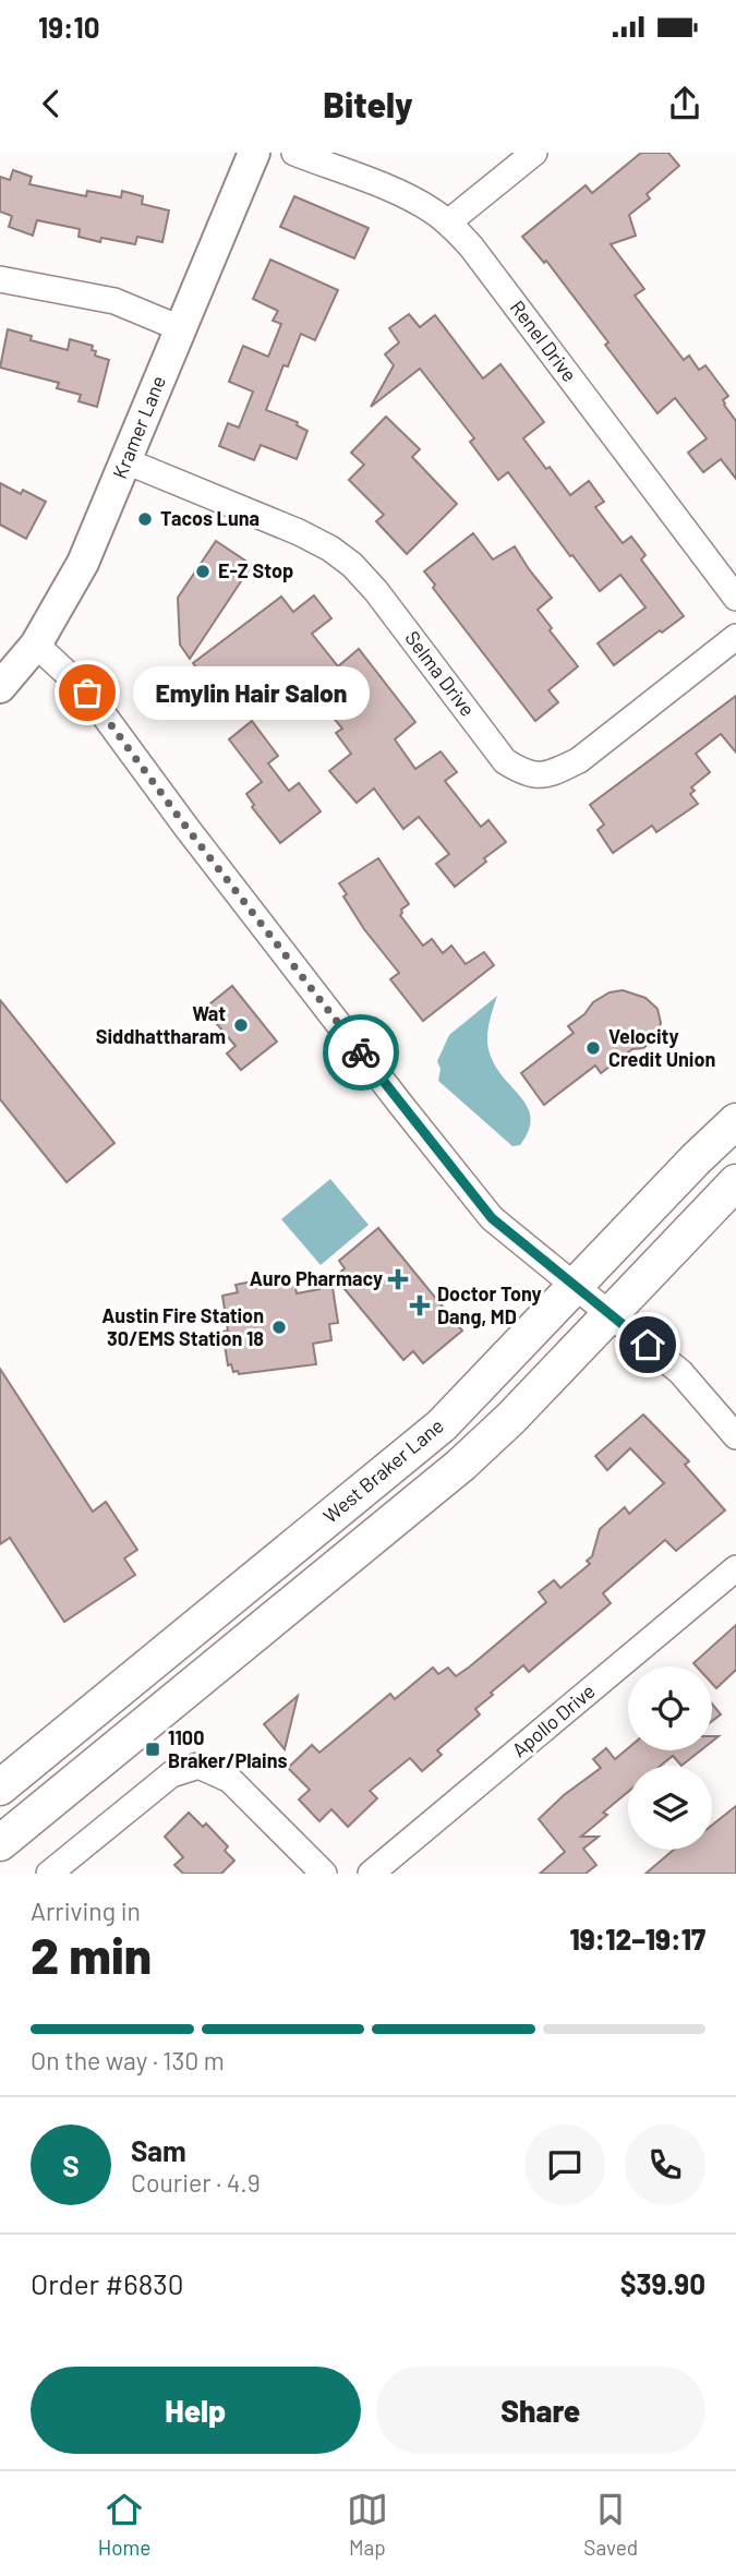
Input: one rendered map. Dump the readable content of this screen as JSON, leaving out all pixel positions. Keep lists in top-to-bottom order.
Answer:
{
  "streets": {
    "main road": ["West Braker Lane"],
    "street": [
      "Renel Drive",
      "Kramer Lane",
      "Selma Drive",
      "Apollo Drive"
    ]
  },
  "crossings": [
    ["Kramer Lane", "Selma Drive"]
  ],
  "places": {
    "other": [
      "Tacos Luna",
      "E-Z Stop",
      "Emylin Hair Salon",
      "Wat Siddhattharam",
      "Velocity Credit Union",
      "Austin Fire Station 30/EMS Station 18"
    ],
    "health": ["Auro Pharmacy", "Doctor Tony Dang, MD"],
    "transit": ["1100 Braker/Plains"]
  },
  "page": {
    "status": "19:10",
    "header": "Bitely",
    "bubble": "Emylin Hair Salon",
    "heading": ["2 min", "Arriving in", "19:12–19:17"],
    "panel": [
      "Sam",
      "Courier · 4.9",
      "Order #6830",
      "$39.90"
    ],
    "bar": "On the way · 130 m",
    "round": "S",
    "buttons": ["Help", "Share"],
    "tabs": ["Home", "Map", "Saved"]
  }
}
